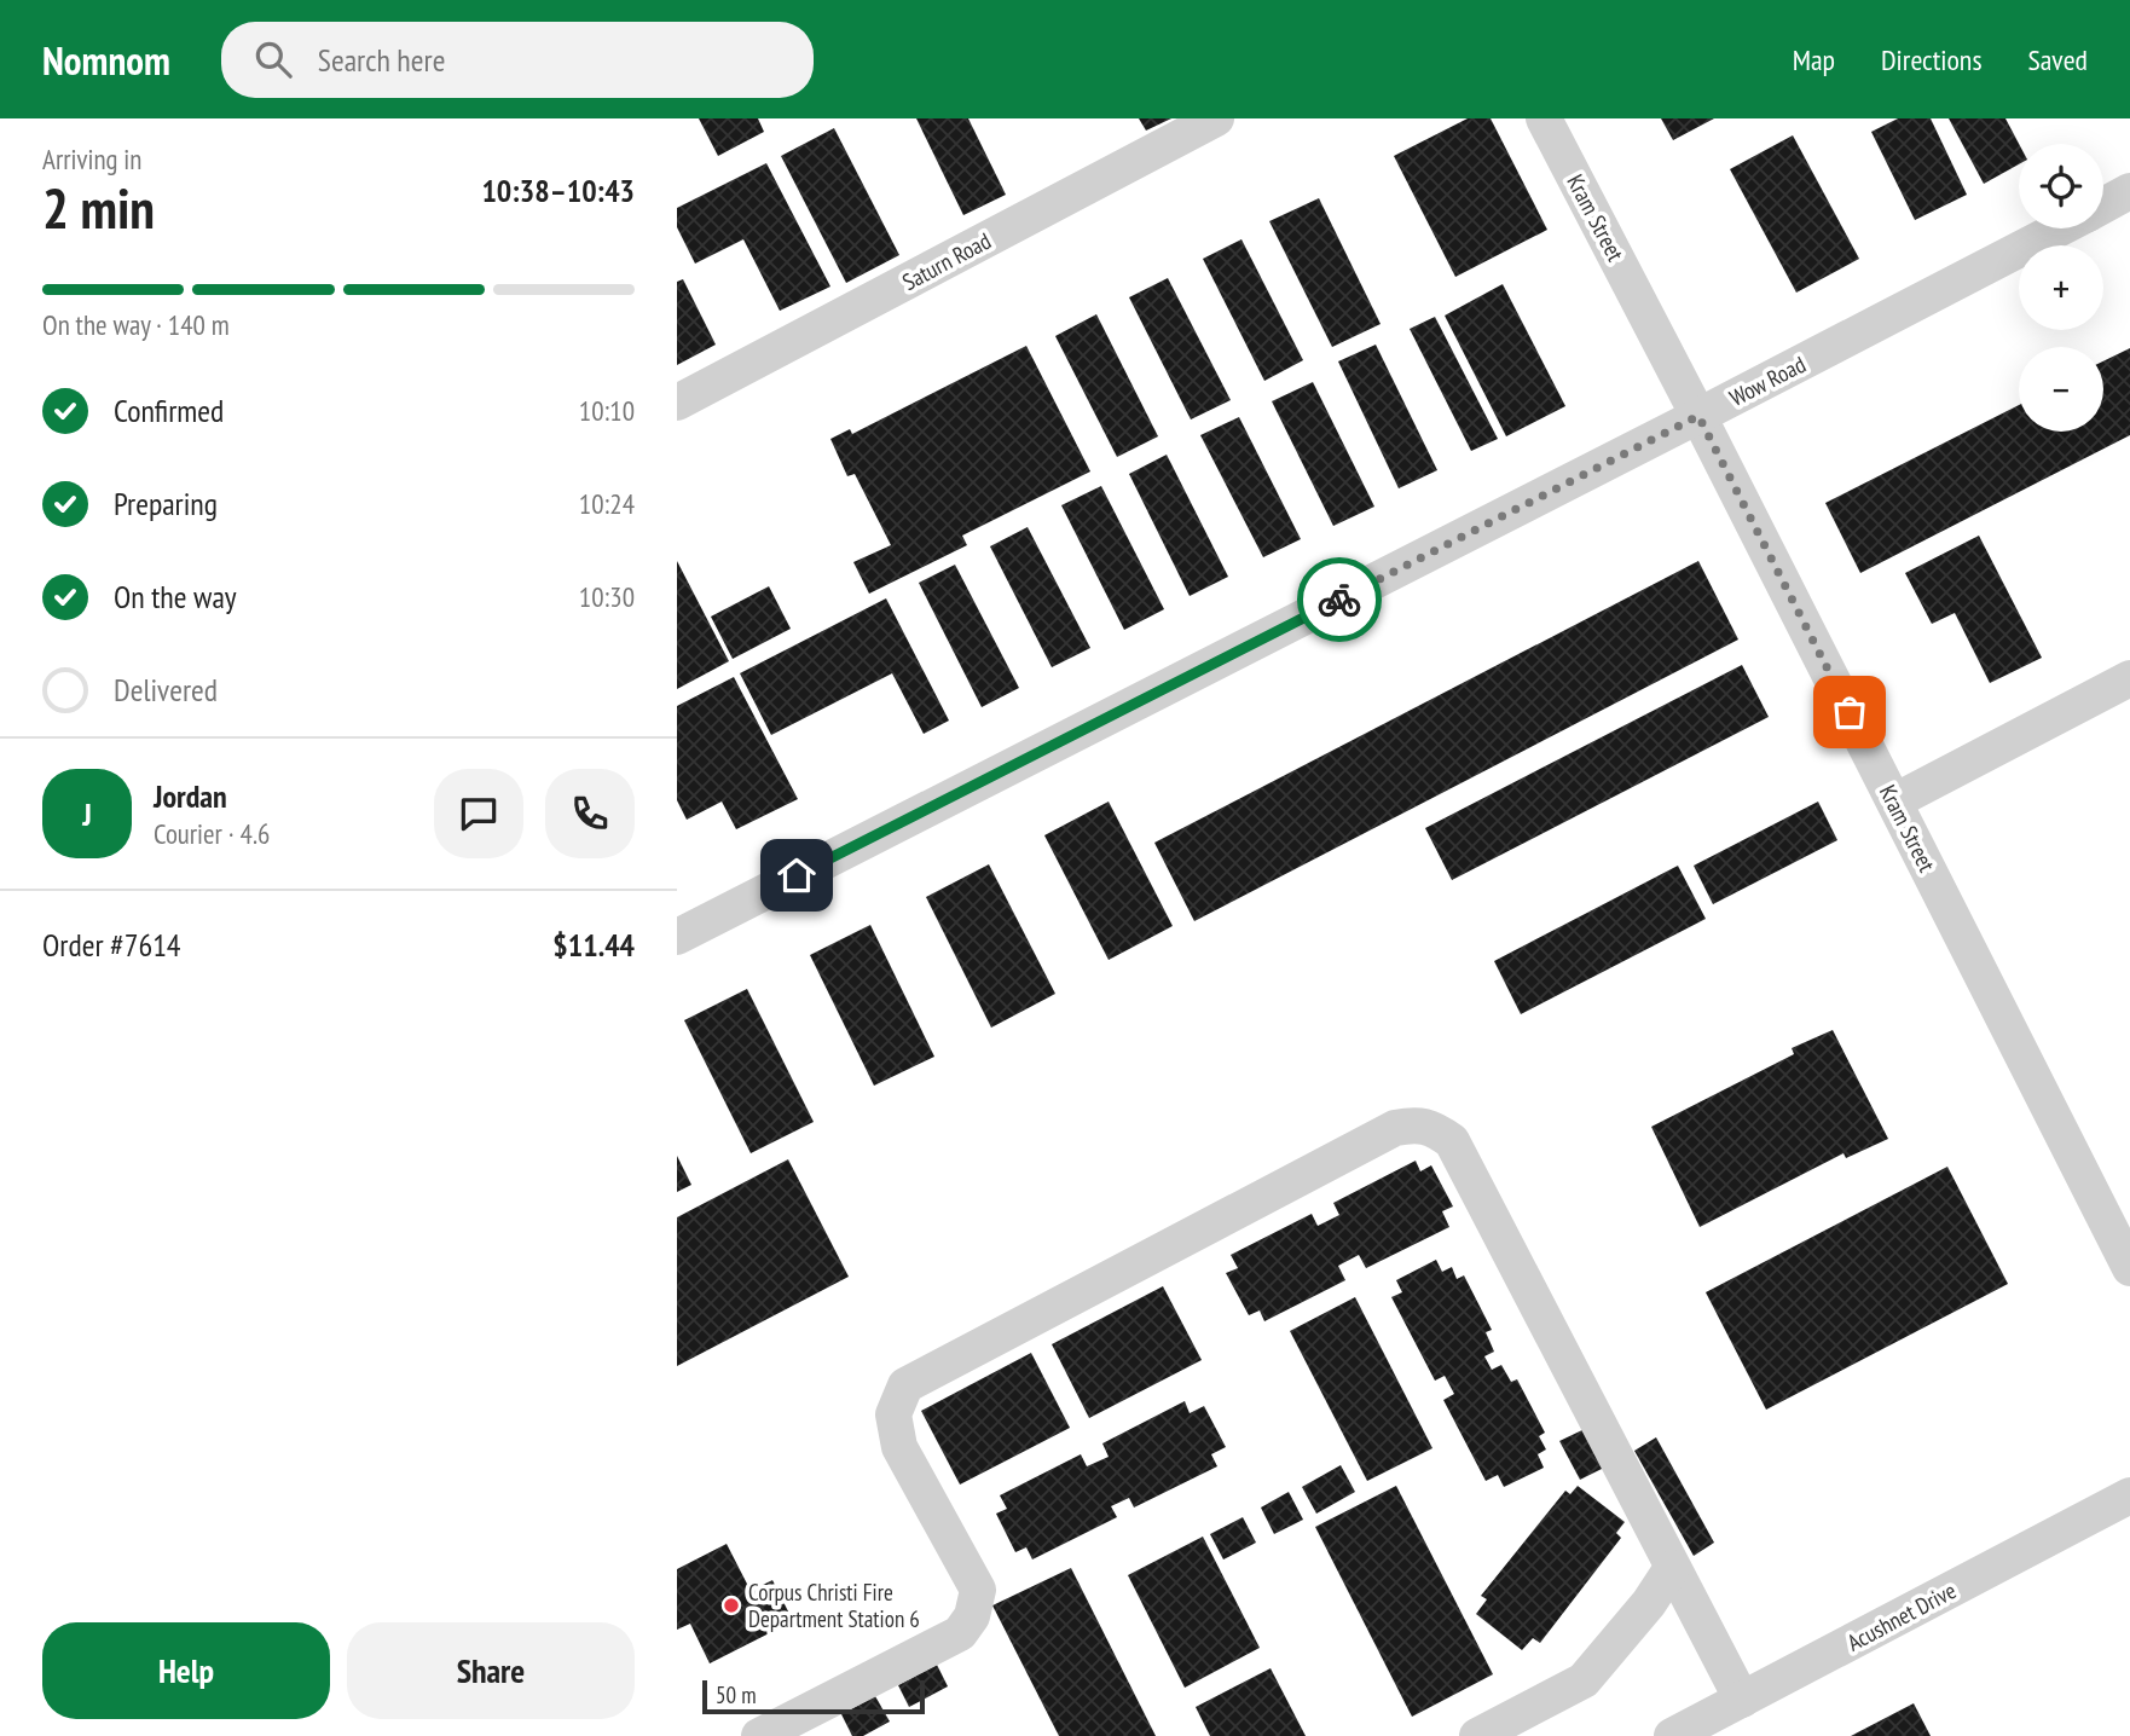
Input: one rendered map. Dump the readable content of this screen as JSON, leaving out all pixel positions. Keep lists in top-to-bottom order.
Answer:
{
  "streets": {
    "street": [
      "Kram Street",
      "Saturn Road",
      "Wow Road",
      "Acushnet Drive"
    ]
  },
  "crossings": [
    ["Kram Street", "Wow Road"]
  ],
  "places": ["Corpus Christi Fire Department Station 6"],
  "scale_bar": "50 m",
  "page": {
    "header": "Nomnom",
    "search": "Search here",
    "nav": ["Map", "Directions", "Saved"],
    "heading": ["2 min", "Arriving in", "10:38–10:43"],
    "panel": [
      "Jordan",
      "Courier · 4.6",
      "Order #7614",
      "$11.44"
    ],
    "map_buttons": ["+", "−"],
    "bar": "On the way · 140 m",
    "list": [
      ["Confirmed", "10:10"],
      ["Preparing", "10:24"],
      ["On the way", "10:30"],
      "Delivered"
    ],
    "round": "J",
    "buttons": ["Help", "Share"],
    "scale": "50 m"
  }
}
